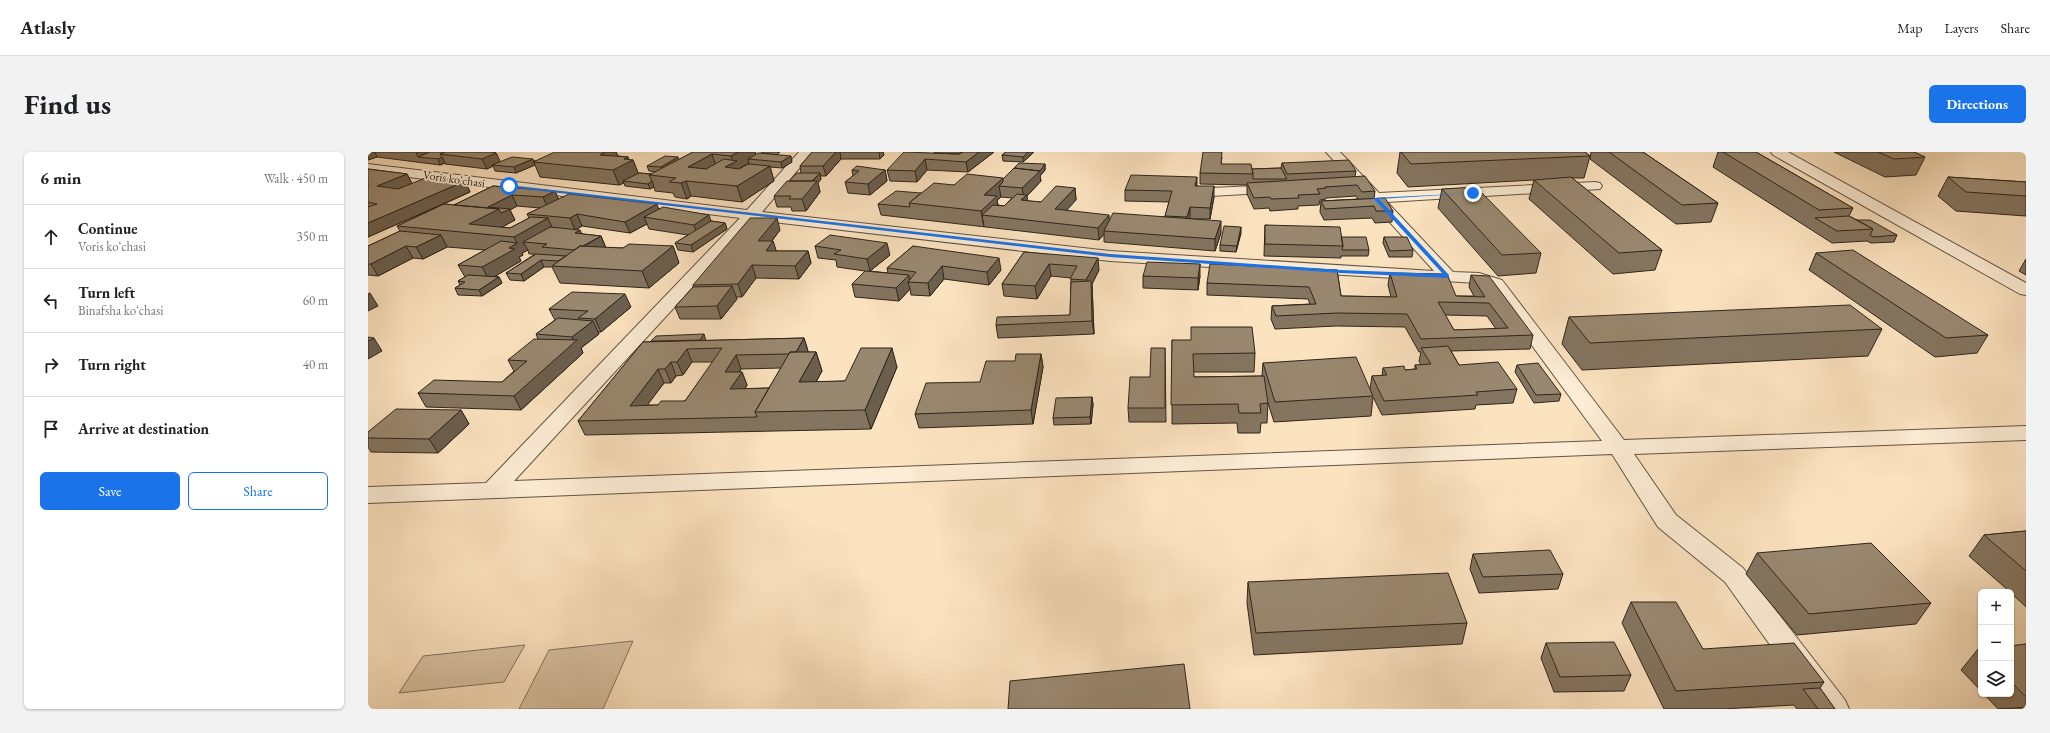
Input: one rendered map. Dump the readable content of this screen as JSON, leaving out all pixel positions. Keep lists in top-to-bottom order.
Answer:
{
  "streets": {
    "street": ["Voris koʻchasi"]
  },
  "page": {
    "header": "Atlasly",
    "nav": ["Map", "Layers", "Share"],
    "buttons": [
      "Directions",
      ["Save", "Share"]
    ],
    "title": "Find us",
    "heading": ["6 min", "Walk · 450 m"],
    "list": [
      ["Continue", "Voris koʻchasi", "350 m"],
      ["Turn left", "Binafsha koʻchasi", "60 m"],
      ["Turn right", "40 m"],
      "Arrive at destination"
    ],
    "map_buttons": ["+", "−"]
  }
}
